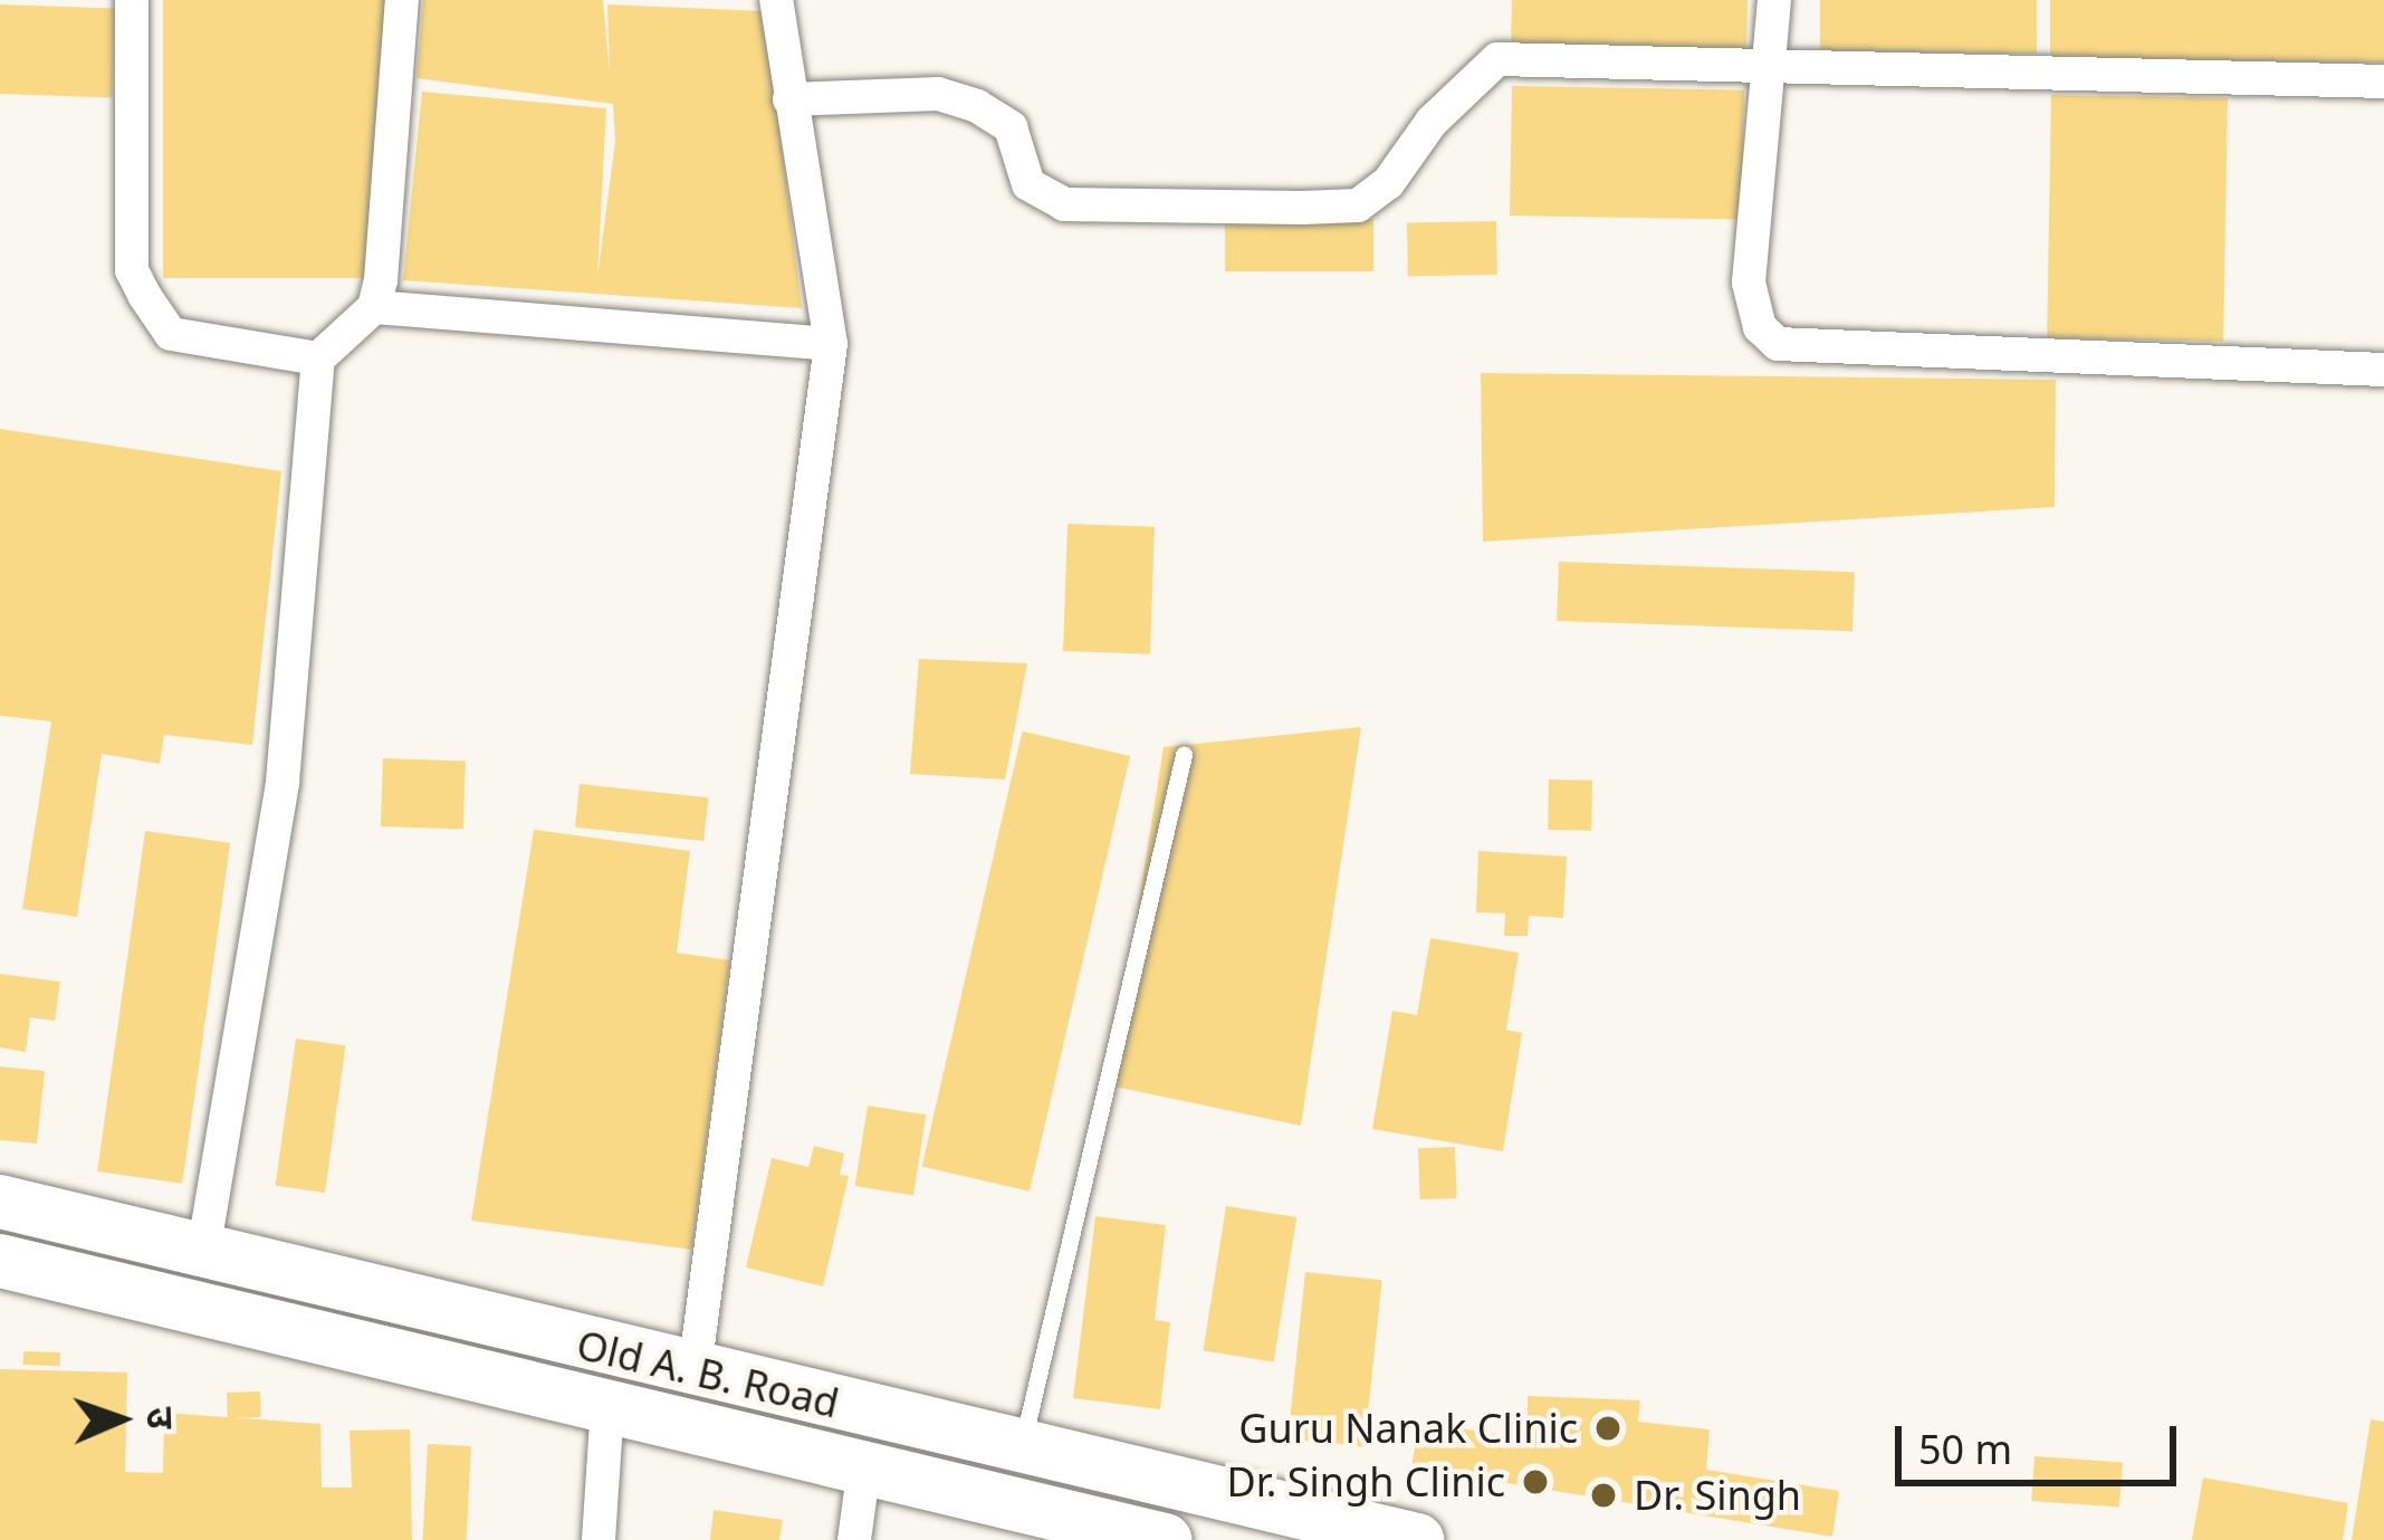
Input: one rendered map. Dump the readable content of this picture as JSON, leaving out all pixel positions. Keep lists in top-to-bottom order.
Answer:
{
  "streets": {
    "main road": ["Old A. B. Road"]
  },
  "places": ["Guru Nanak Clinic", "Dr. Singh Clinic", "Dr. Singh"],
  "scale_bar": "50 m",
  "north": "right"
}
